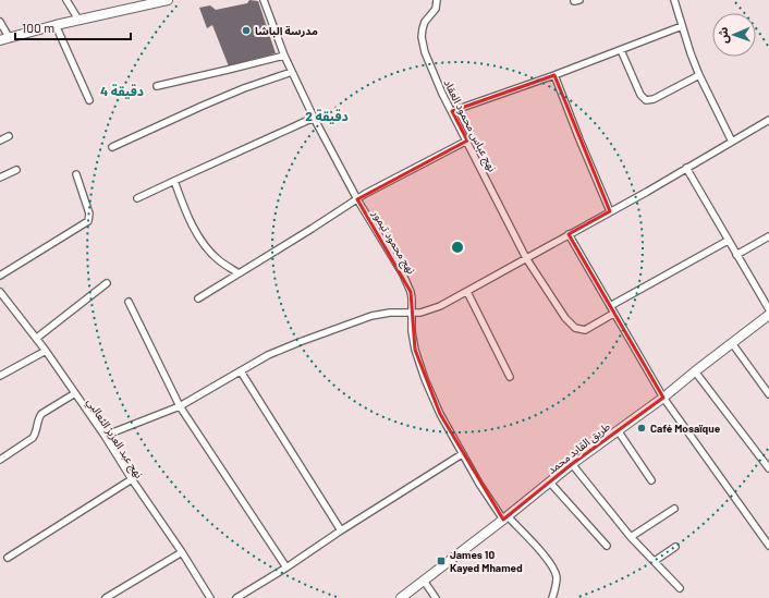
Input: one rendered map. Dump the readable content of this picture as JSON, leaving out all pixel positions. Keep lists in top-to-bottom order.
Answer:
{
  "streets": {
    "main road": ["طريق القايد محمد"],
    "street": ["نهج عباس محمود العقاد", "نهج محمود تيمور", "نهج عبد العزيز الثعالبي"]
  },
  "crossings": [
    ["نهج محمود تيمور", "طريق القايد محمد"]
  ],
  "places": {
    "other": ["مدرسة الباشا", "Café Mosaïque"],
    "transit": ["James 10 Kayed Mhamed"]
  },
  "scale_bar": "100 m",
  "north": "left",
  "rings": ["4 دقيقة", "2 دقيقة"]
}
